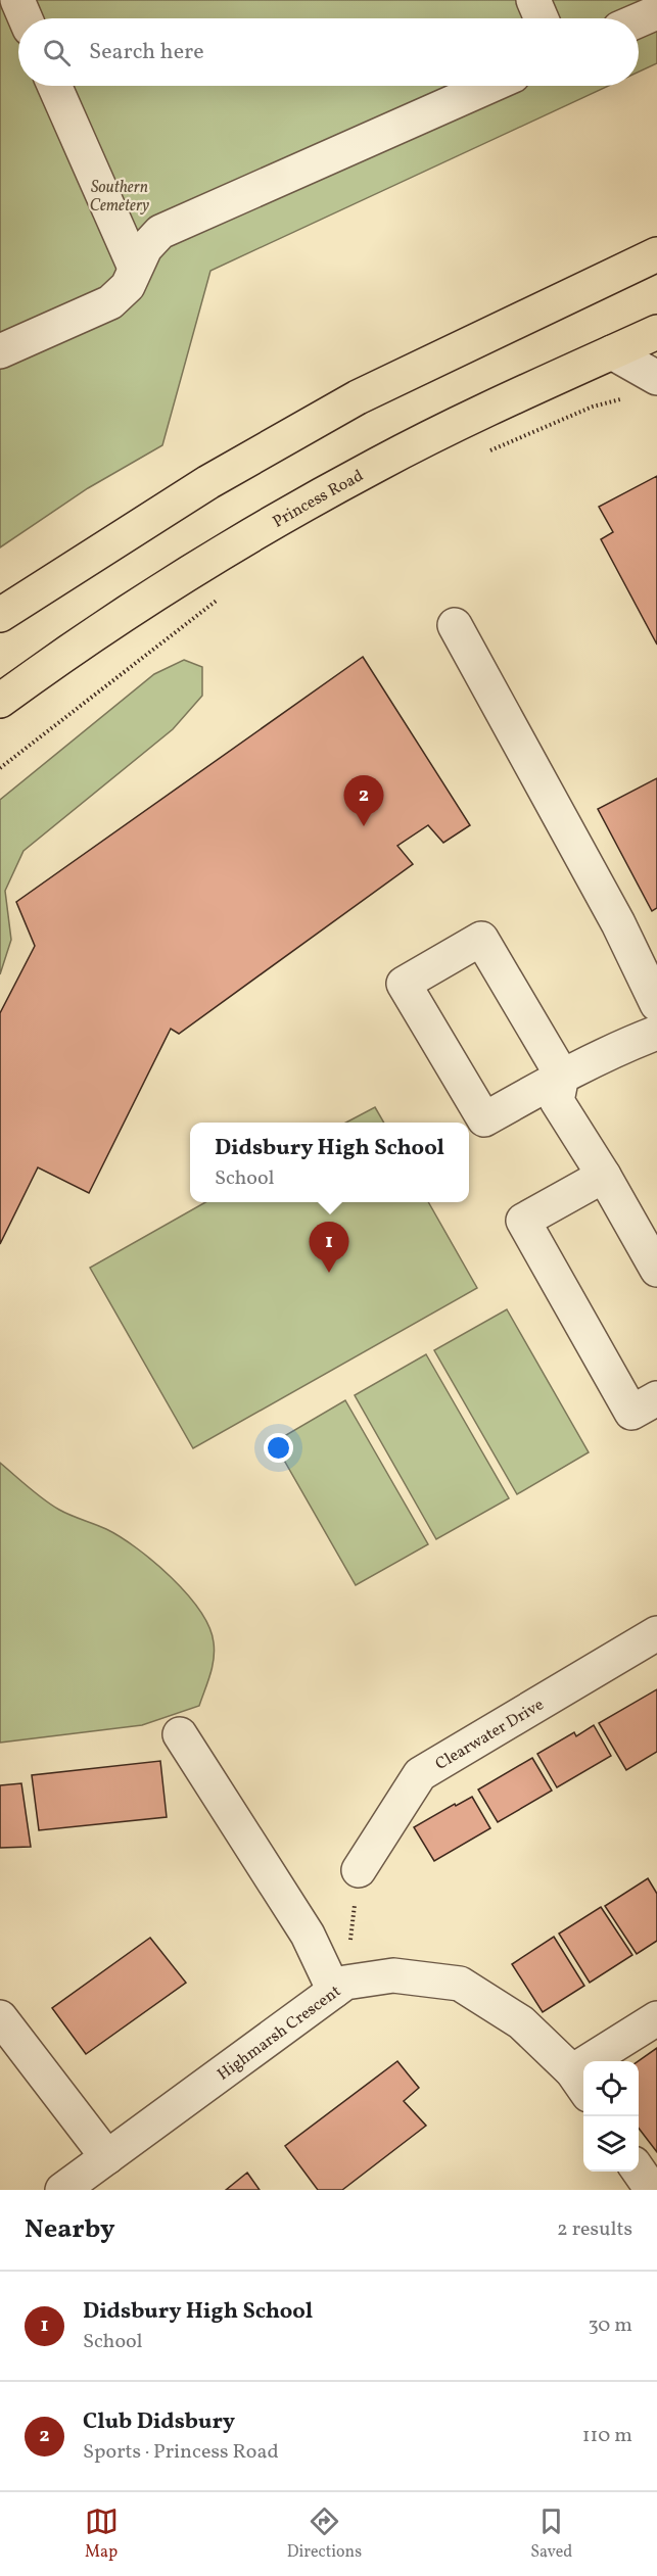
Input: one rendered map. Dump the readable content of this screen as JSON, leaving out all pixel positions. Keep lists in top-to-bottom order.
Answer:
{
  "streets": {
    "highway": ["Princess Road"],
    "street": ["Clearwater Drive", "Highmarsh Crescent"]
  },
  "parks": ["Southern Cemetery"],
  "page": {
    "search": "Search here",
    "pins": ["2", "1"],
    "popup": ["Didsbury High School", "School"],
    "heading": ["Nearby", "2 results"],
    "list": [
      {
        "mark": "1",
        "name": "Didsbury High School",
        "note": "School",
        "value": "30 m"
      },
      {
        "mark": "2",
        "name": "Club Didsbury",
        "note": "Sports · Princess Road",
        "value": "110 m"
      }
    ],
    "nav": ["Map", "Directions", "Saved"]
  }
}
